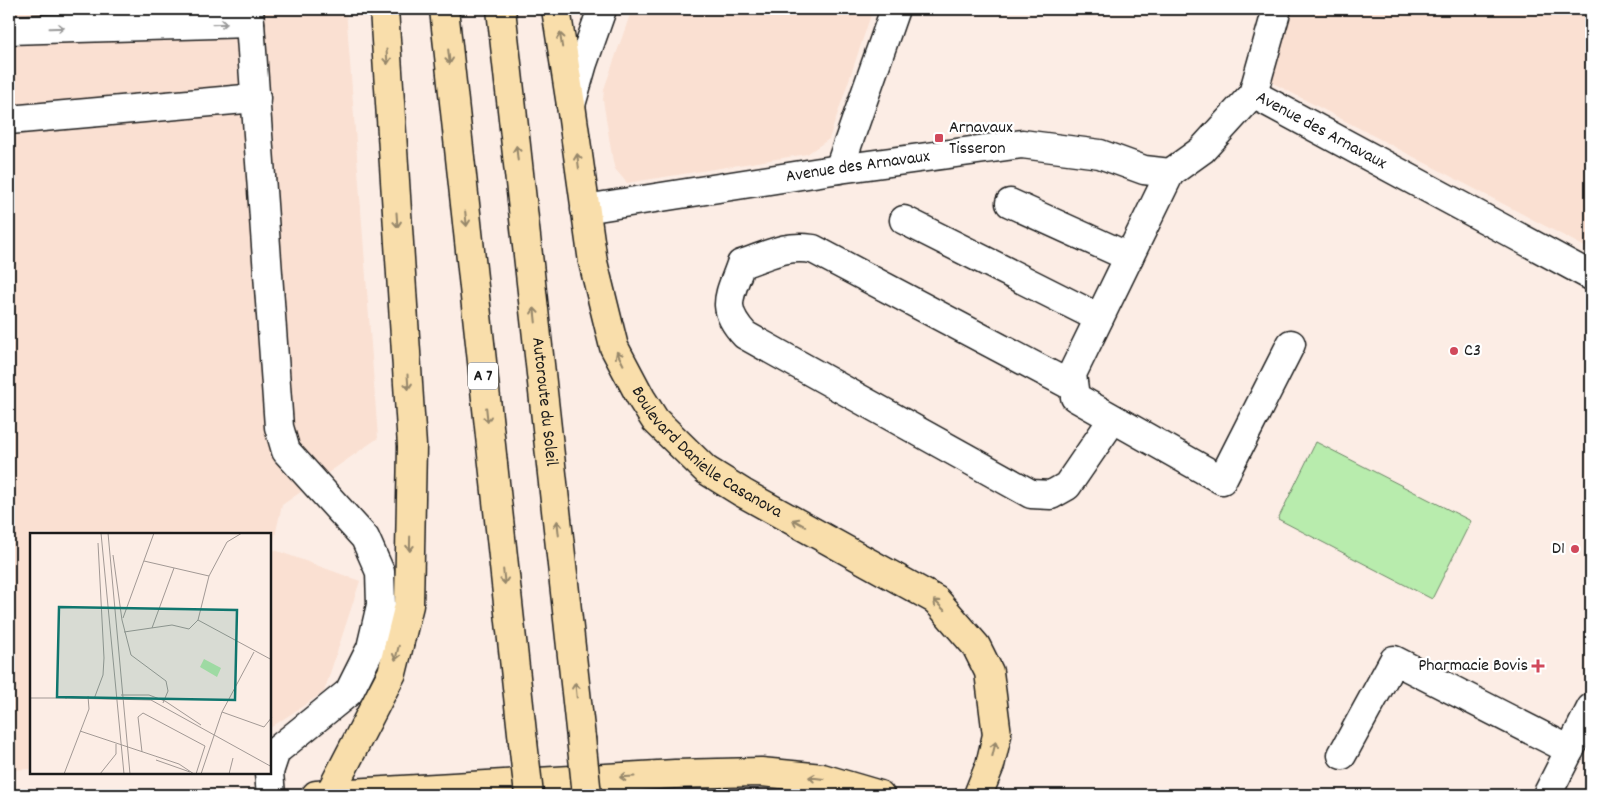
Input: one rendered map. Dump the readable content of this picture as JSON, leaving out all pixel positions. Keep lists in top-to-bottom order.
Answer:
{
  "streets": {
    "main road": ["A 7", "Autoroute du Soleil", "Boulevard Danielle Casanova"],
    "street": ["Avenue des Arnavaux"]
  },
  "crossings": [
    ["Avenue des Arnavaux", "Boulevard Danielle Casanova"]
  ],
  "one_way": ["Boulevard Danielle Casanova"],
  "places": {
    "transit": ["Arnavaux Tisseron"],
    "other": ["C3", "D1"],
    "health": ["Pharmacie Bovis"]
  }
}
